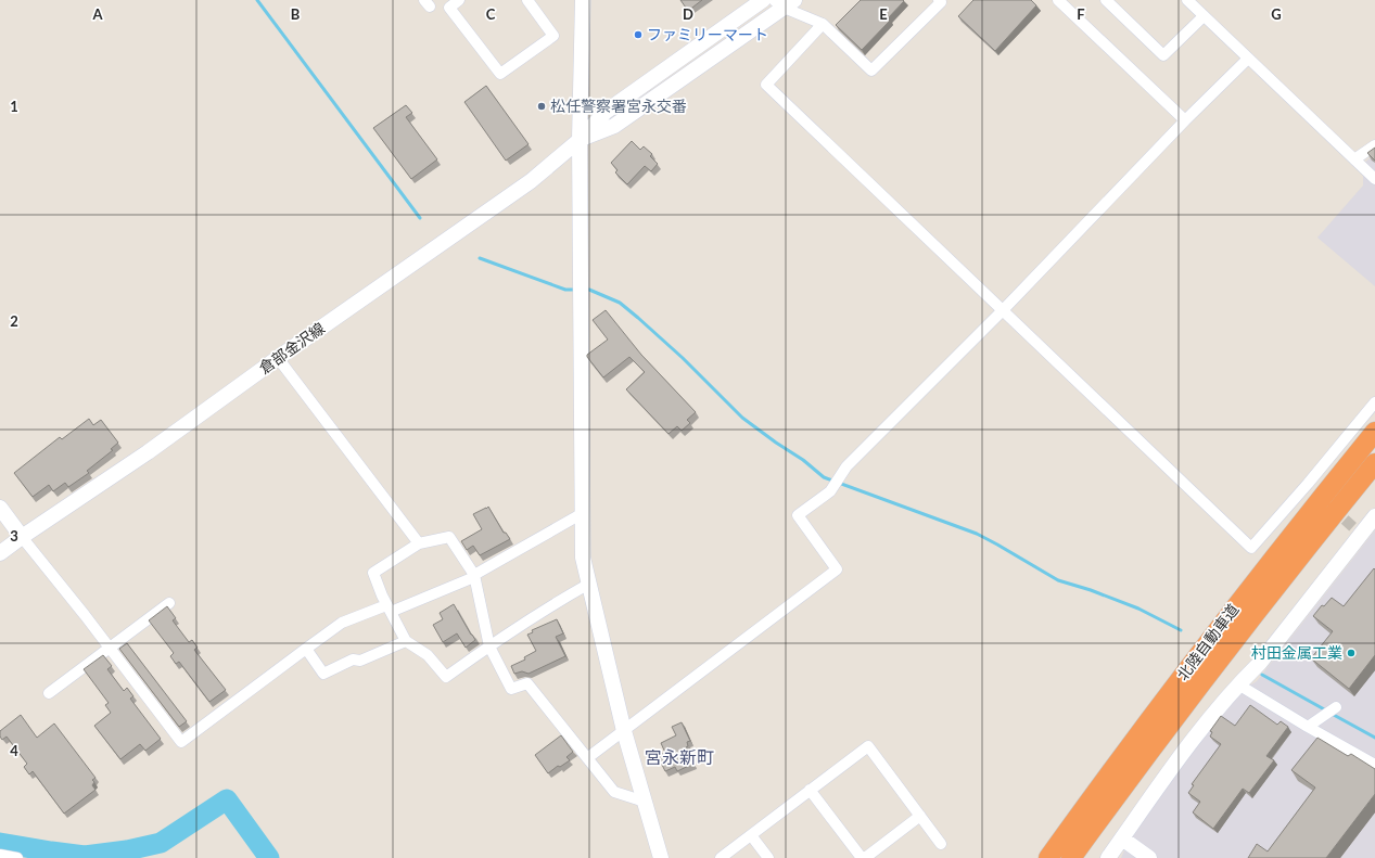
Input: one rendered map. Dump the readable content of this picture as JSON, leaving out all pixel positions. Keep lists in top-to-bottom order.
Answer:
{
  "streets": {
    "highway": ["北陸自動車道"],
    "street": ["倉部金沢線"]
  },
  "districts": ["宮永新町"],
  "places": ["ファミリーマート", "松任警察署宮永交番", "村田金属工業"],
  "grid": {
    "columns": [
      "A",
      "B",
      "C",
      "D",
      "E",
      "F",
      "G"
    ],
    "rows": [
      "1",
      "2",
      "3",
      "4"
    ]
  }
}
